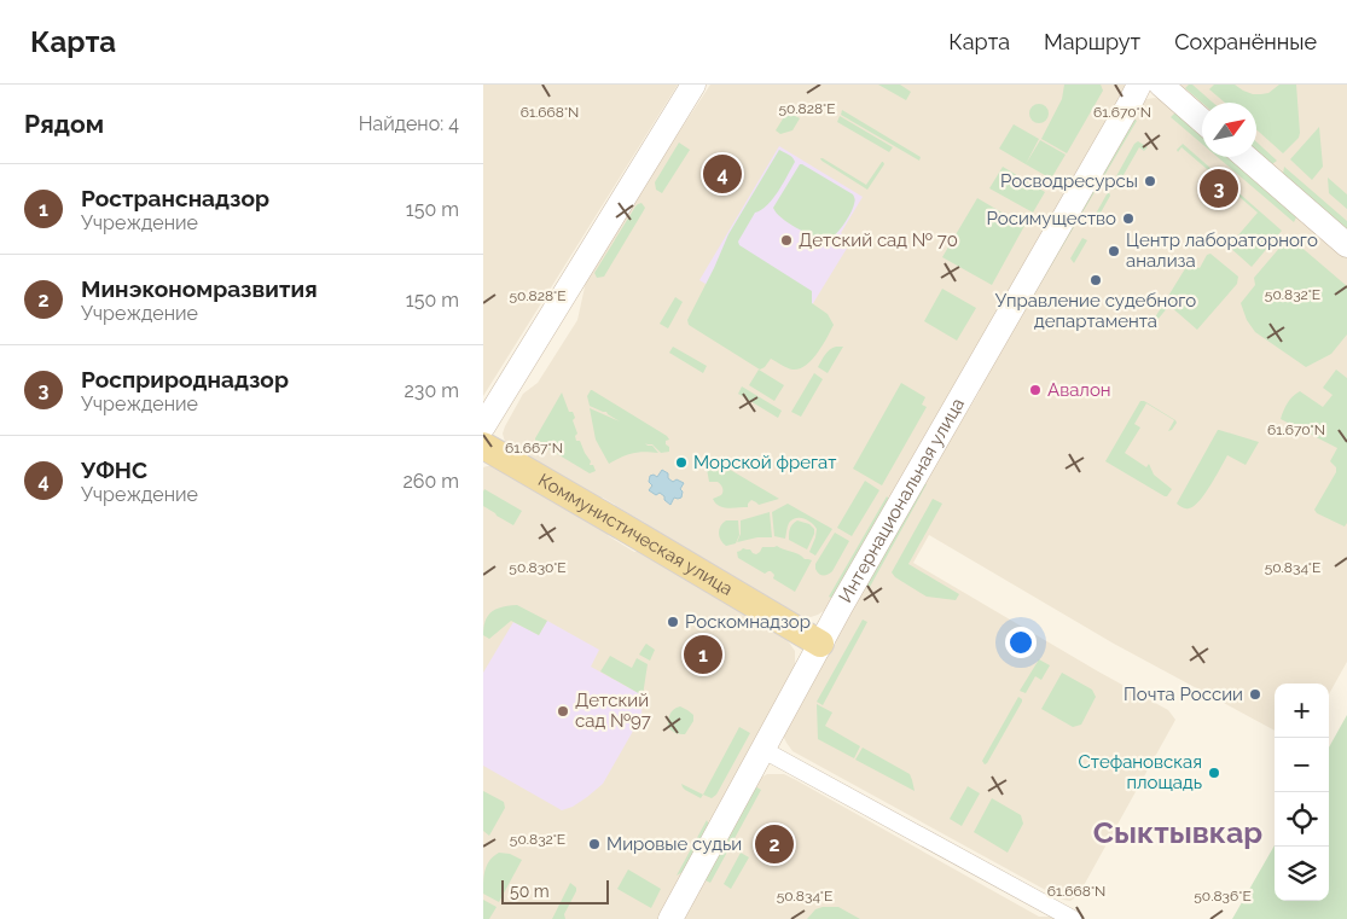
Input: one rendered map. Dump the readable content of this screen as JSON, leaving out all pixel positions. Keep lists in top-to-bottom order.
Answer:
{
  "streets": {
    "main road": ["Коммунистическая улица"],
    "street": ["Интернациональная улица"]
  },
  "crossings": [
    ["Интернациональная улица", "Коммунистическая улица"]
  ],
  "districts": ["Сыктывкар"],
  "places": [
    "Росводресурсы",
    "Росимущество",
    "Детский сад № 70",
    "Центр лабораторного анализа",
    "Управление судебного департамента",
    "Авалон",
    "Морской фрегат",
    "Роскомнадзор",
    "Почта России",
    "Детский сад №97",
    "Стефановская площадь",
    "Мировые судьи"
  ],
  "scale_bar": "50 m",
  "north": "top right",
  "page": {
    "header": "Карта",
    "nav": ["Карта", "Маршрут", "Сохранённые"],
    "heading": ["Рядом", "Найдено: 4"],
    "pins": [
      "4",
      "3",
      "1",
      "2"
    ],
    "list": [
      {
        "mark": "1",
        "name": "Ространснадзор",
        "note": "Учреждение",
        "value": "150 m"
      },
      {
        "mark": "2",
        "name": "Минэкономразвития",
        "note": "Учреждение",
        "value": "150 m"
      },
      {
        "mark": "3",
        "name": "Росприроднадзор",
        "note": "Учреждение",
        "value": "230 m"
      },
      {
        "mark": "4",
        "name": "УФНС",
        "note": "Учреждение",
        "value": "260 m"
      }
    ],
    "map_buttons": ["+", "−"],
    "scale": "50 m"
  },
  "coordinates": [
    "50.828°E",
    "61.668°N",
    "61.670°N",
    "50.832°E",
    "61.667°N",
    "50.834°E",
    "50.830°E",
    "50.836°E"
  ]
}
